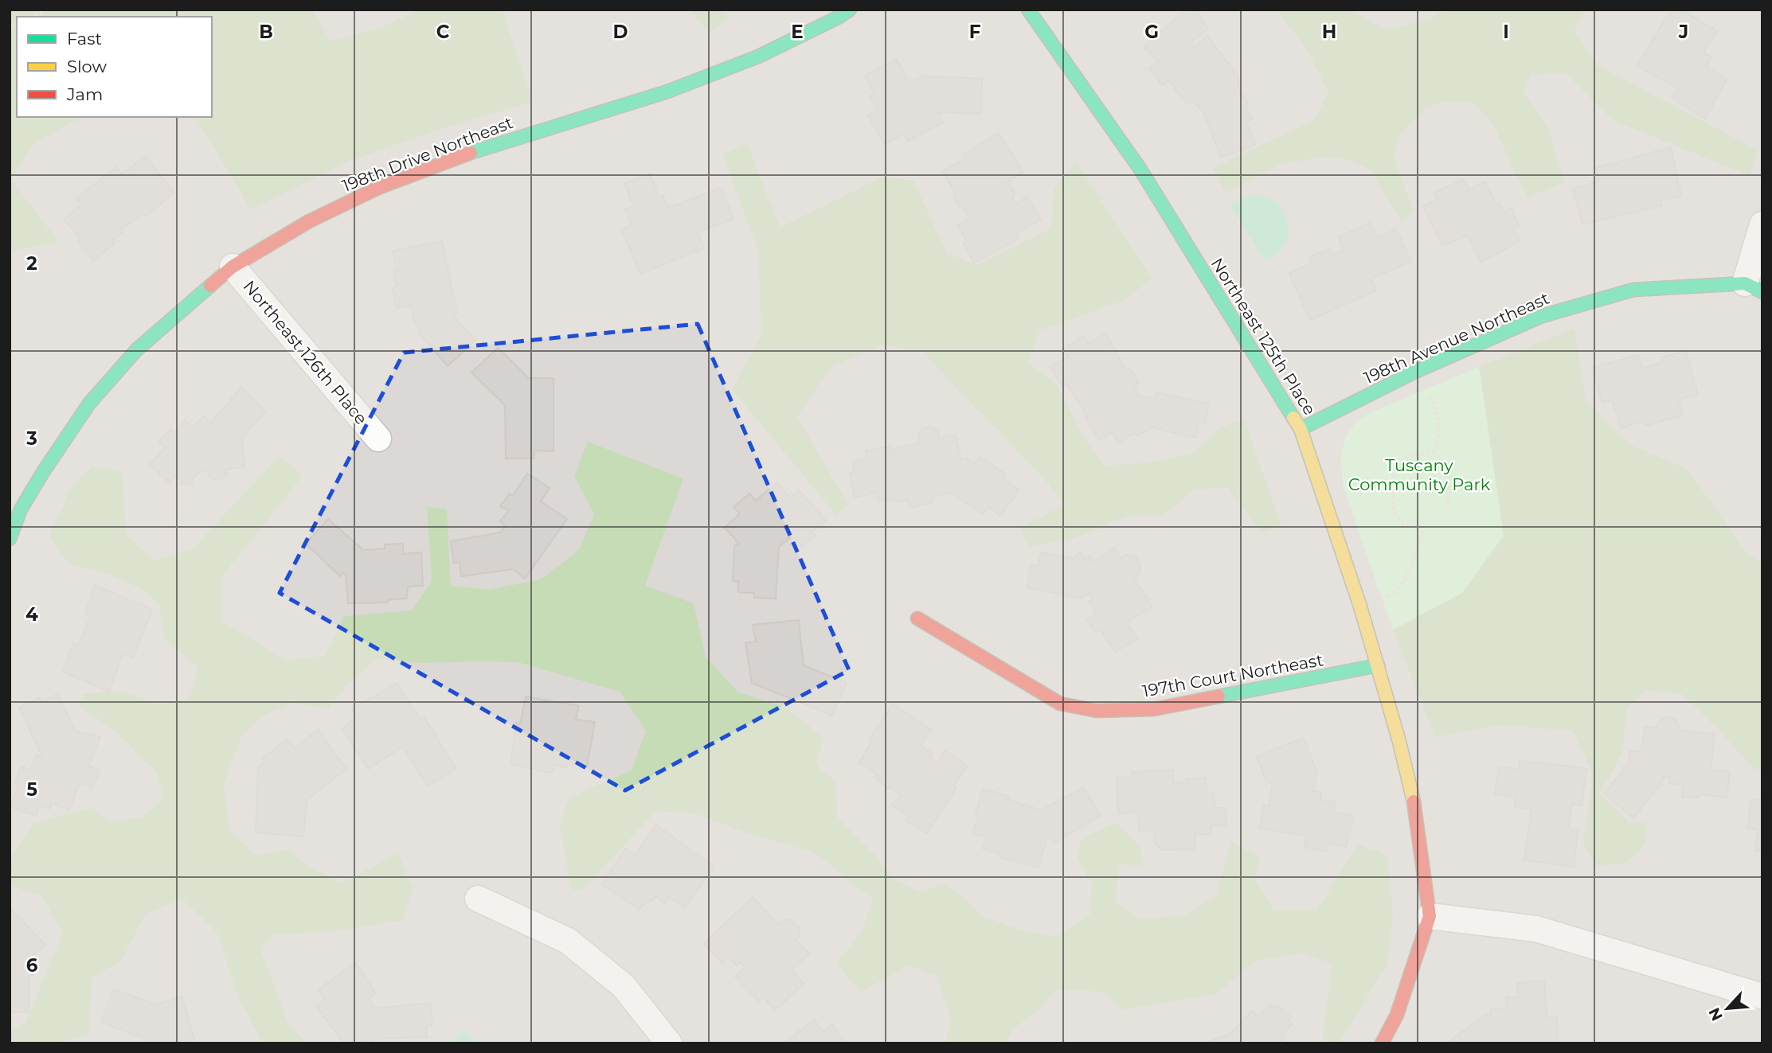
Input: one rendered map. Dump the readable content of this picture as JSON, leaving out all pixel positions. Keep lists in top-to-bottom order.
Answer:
{
  "streets": {
    "street": [
      "198th Drive Northeast",
      "Northeast 125th Place",
      "198th Avenue Northeast",
      "Northeast 126th Place",
      "197th Court Northeast"
    ]
  },
  "crossings": [
    ["198th Drive Northeast", "Northeast 126th Place"],
    ["Northeast 125th Place", "198th Avenue Northeast"],
    ["Northeast 125th Place", "197th Court Northeast"]
  ],
  "parks": ["Tuscany Community Park"],
  "legend": ["Fast", "Slow", "Jam"],
  "north": "bottom left",
  "grid": {
    "columns": [
      "B",
      "C",
      "D",
      "E",
      "F",
      "G",
      "H",
      "I",
      "J"
    ],
    "rows": [
      "2",
      "3",
      "4",
      "5",
      "6"
    ]
  }
}
